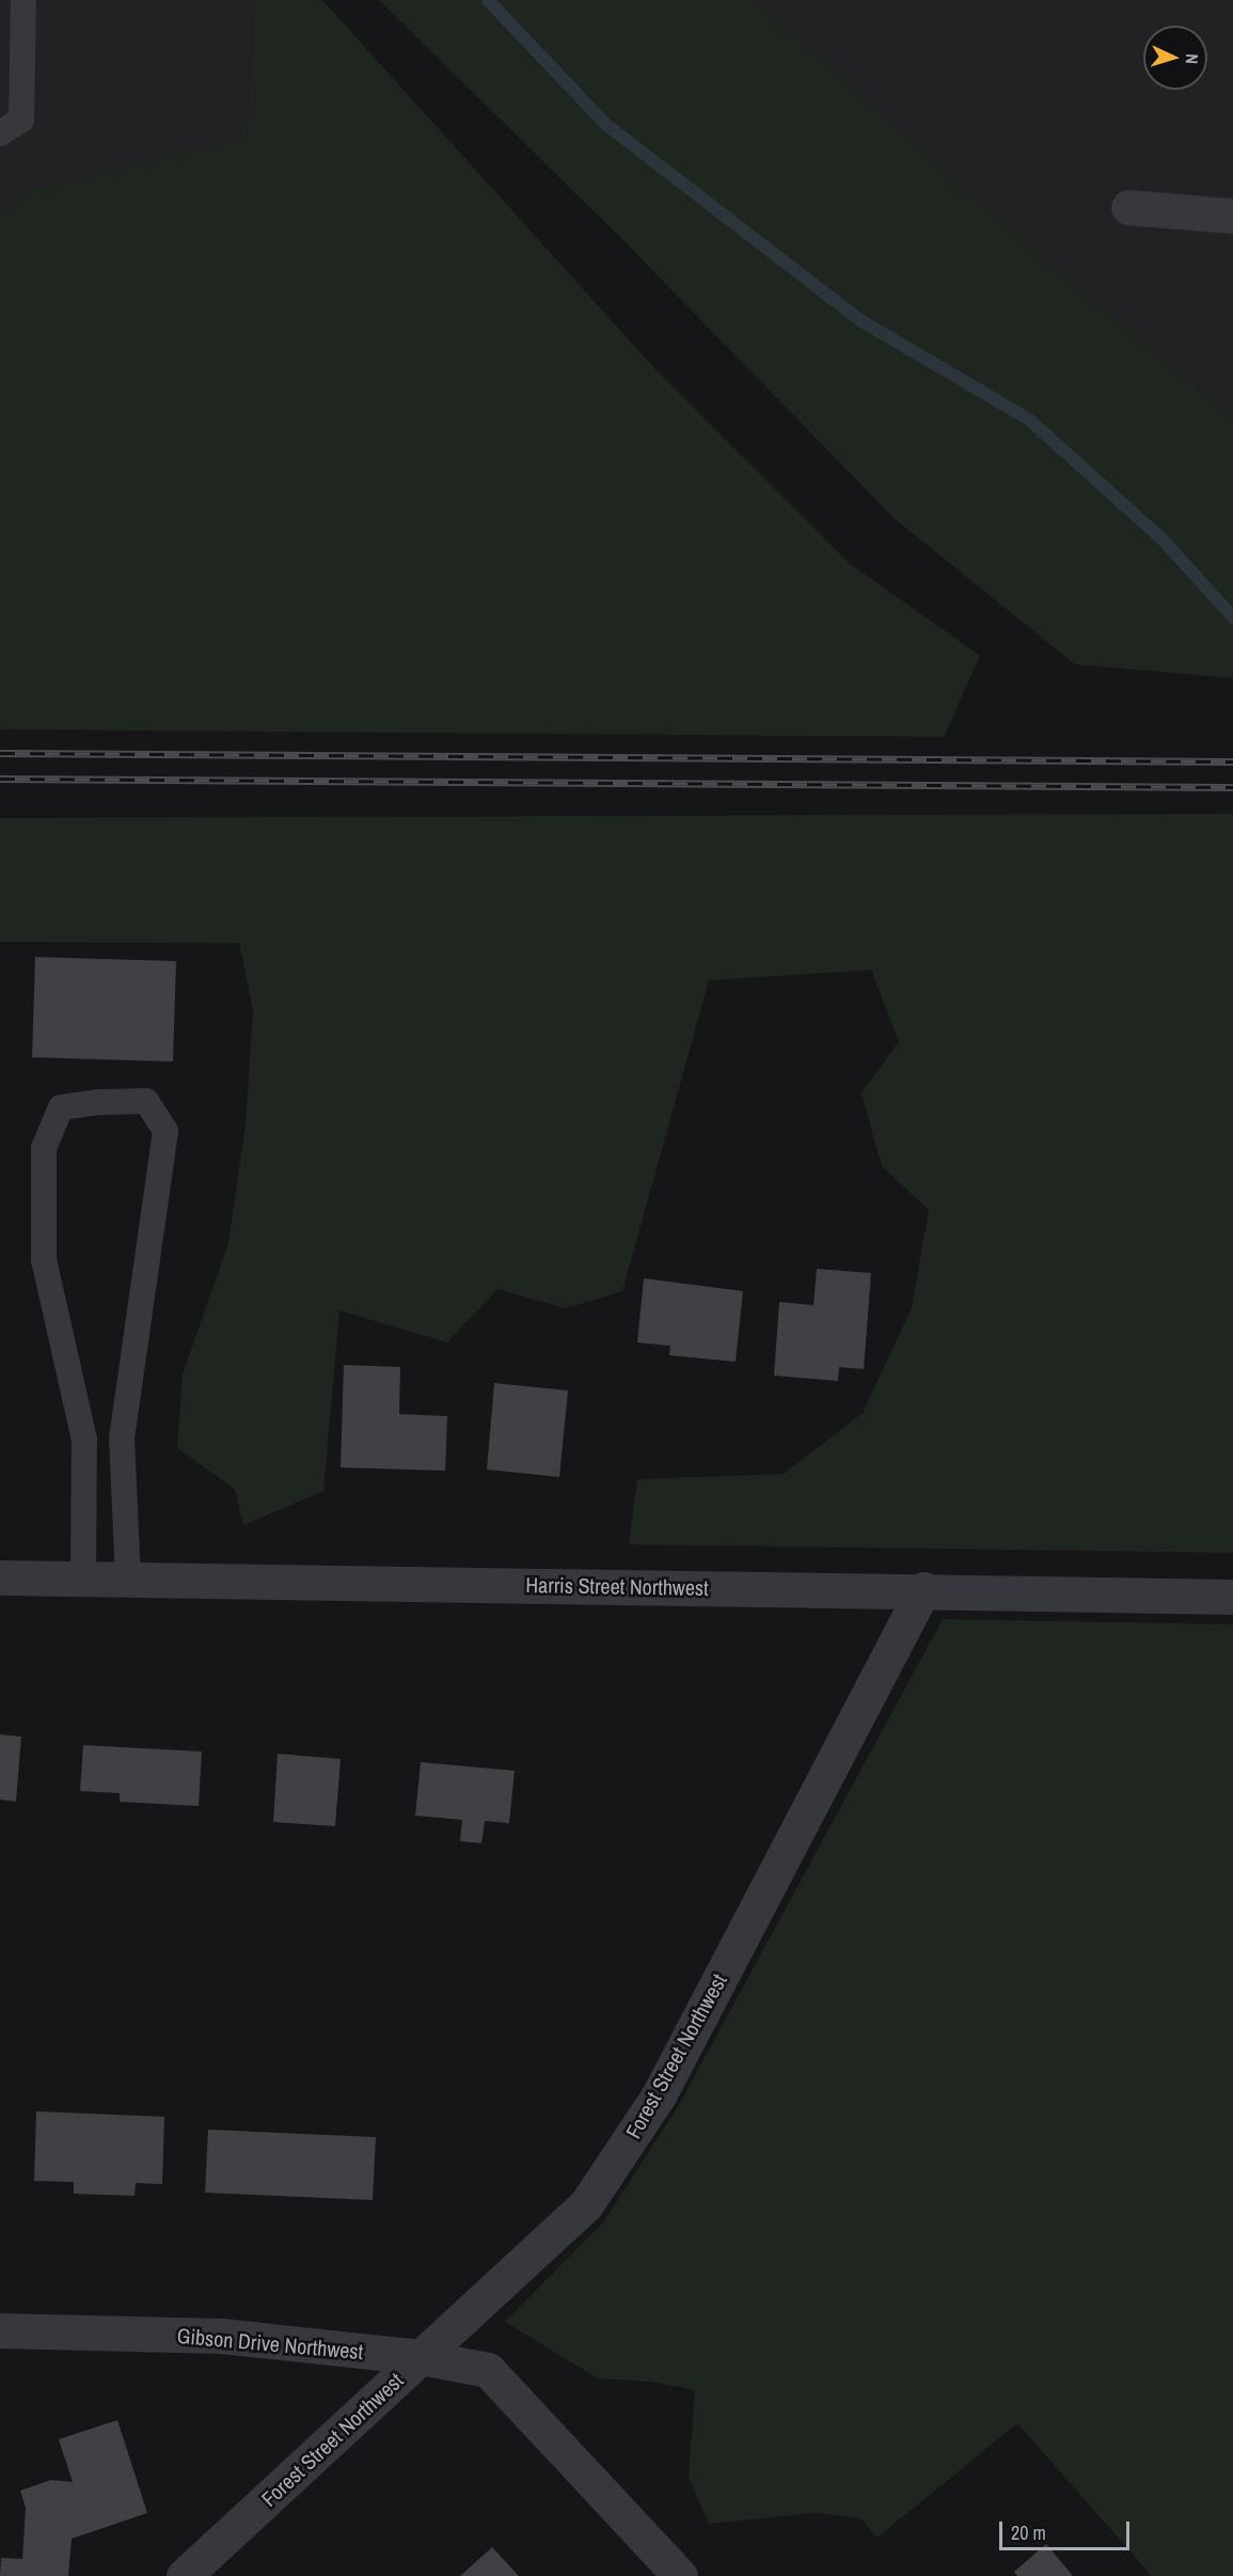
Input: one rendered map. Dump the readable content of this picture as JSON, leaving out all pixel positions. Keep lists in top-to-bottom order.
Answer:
{
  "streets": {
    "street": ["Harris Street Northwest", "Forest Street Northwest", "Gibson Drive Northwest"]
  },
  "crossings": [
    ["Harris Street Northwest", "Forest Street Northwest"],
    ["Forest Street Northwest", "Gibson Drive Northwest"]
  ],
  "scale_bar": "20 m",
  "north": "right"
}
